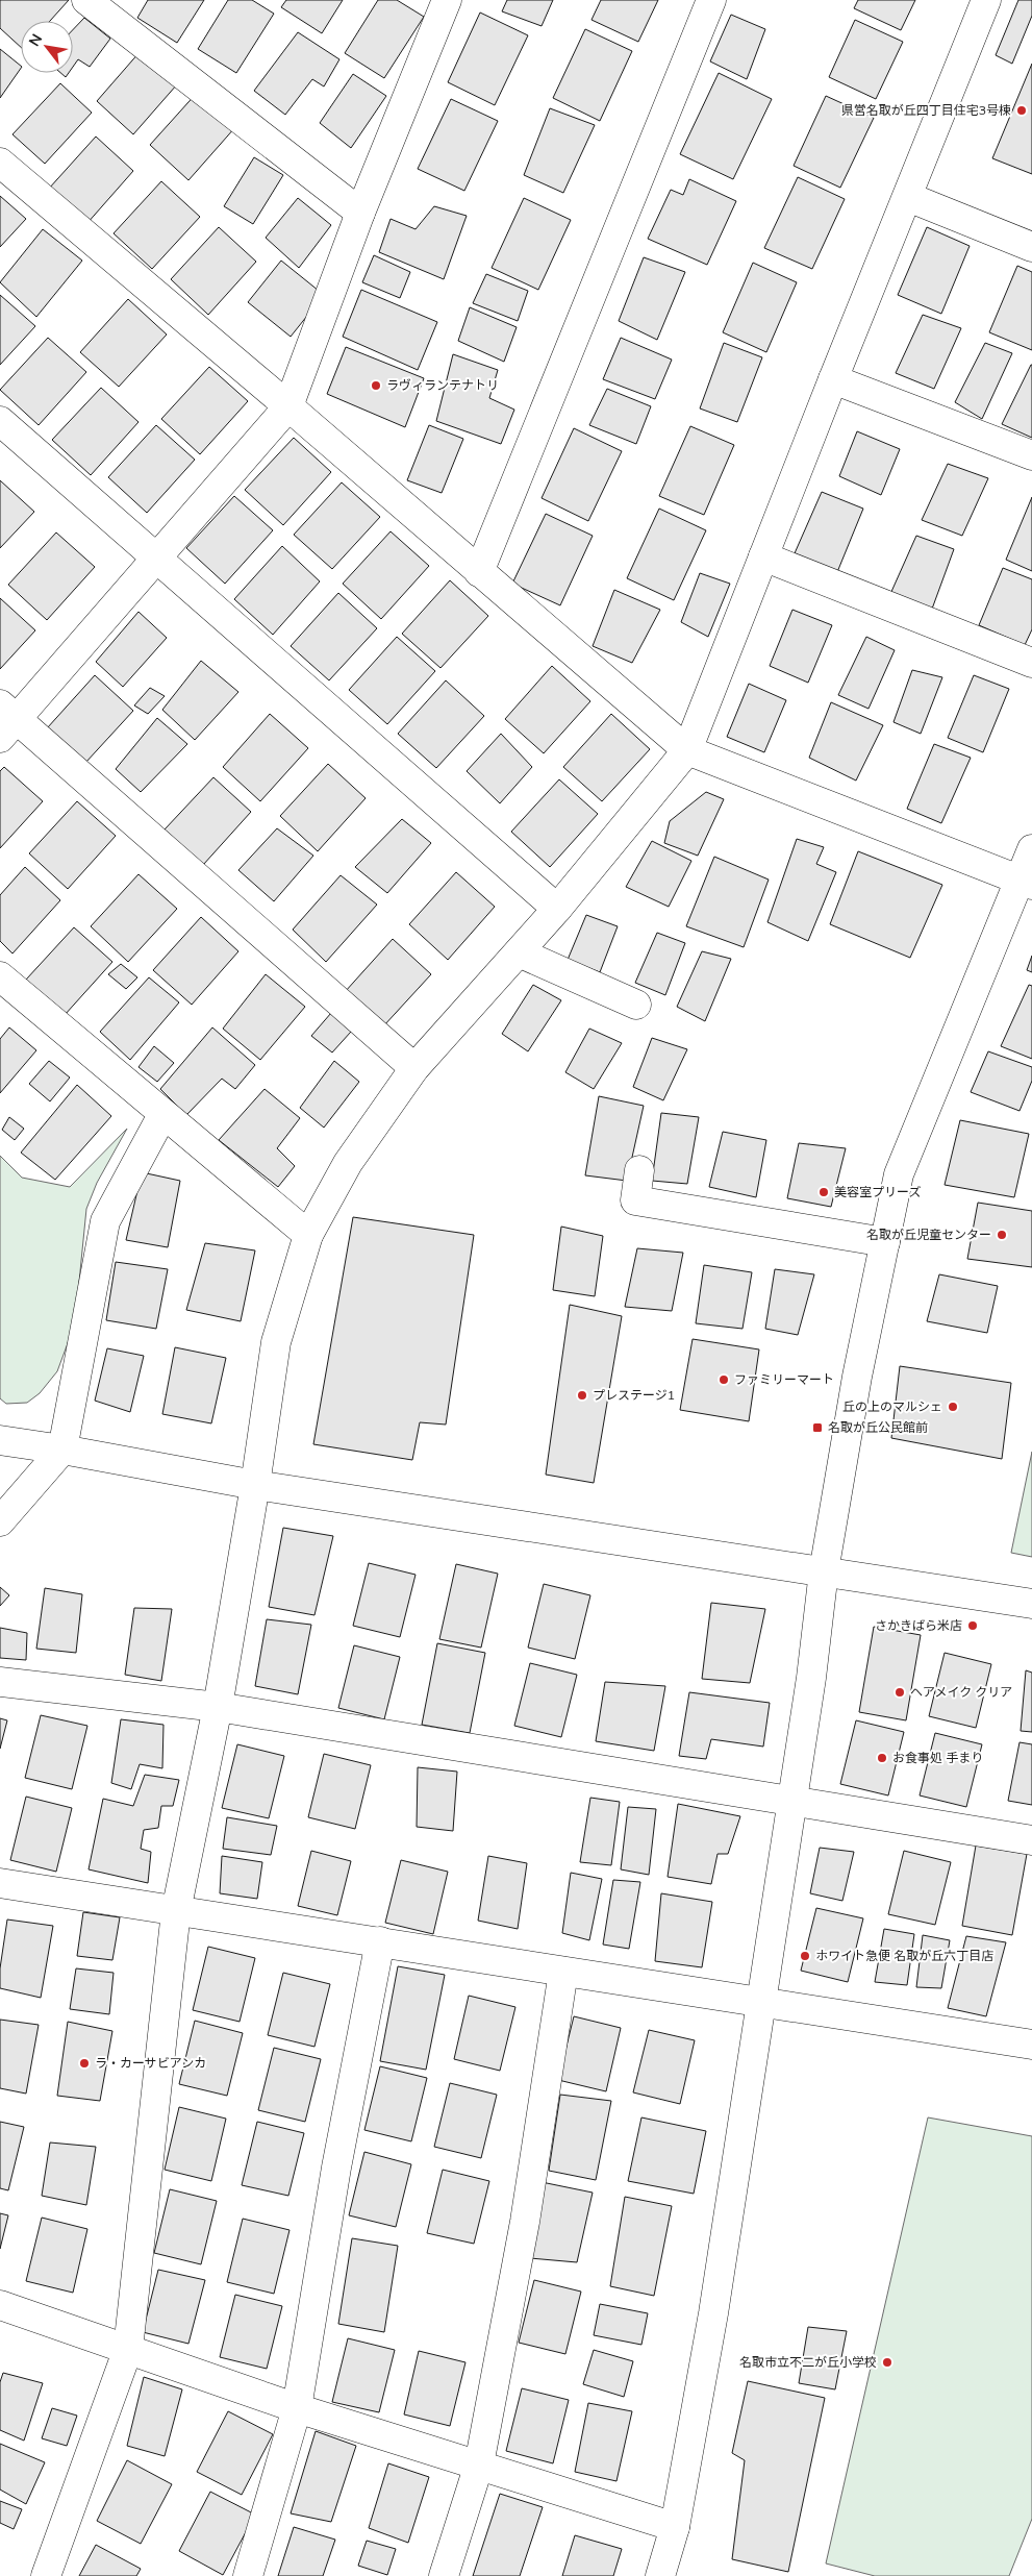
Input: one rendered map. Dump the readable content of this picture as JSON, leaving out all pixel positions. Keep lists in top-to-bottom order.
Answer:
{
  "places": {
    "other": [
      "県営名取が丘四丁目住宅3号棟",
      "ラヴィランテナトリ",
      "美容室プリーズ",
      "名取が丘児童センター",
      "ファミリーマート",
      "プレステージ1",
      "丘の上のマルシェ",
      "さかきばら米店",
      "ヘアメイク クリア",
      "お食事処 手まり",
      "ホワイト急便 名取が丘六丁目店",
      "ラ・カーサビアンカ",
      "名取市立不二が丘小学校"
    ],
    "transit": ["名取が丘公民館前"]
  },
  "north": "top left"
}
